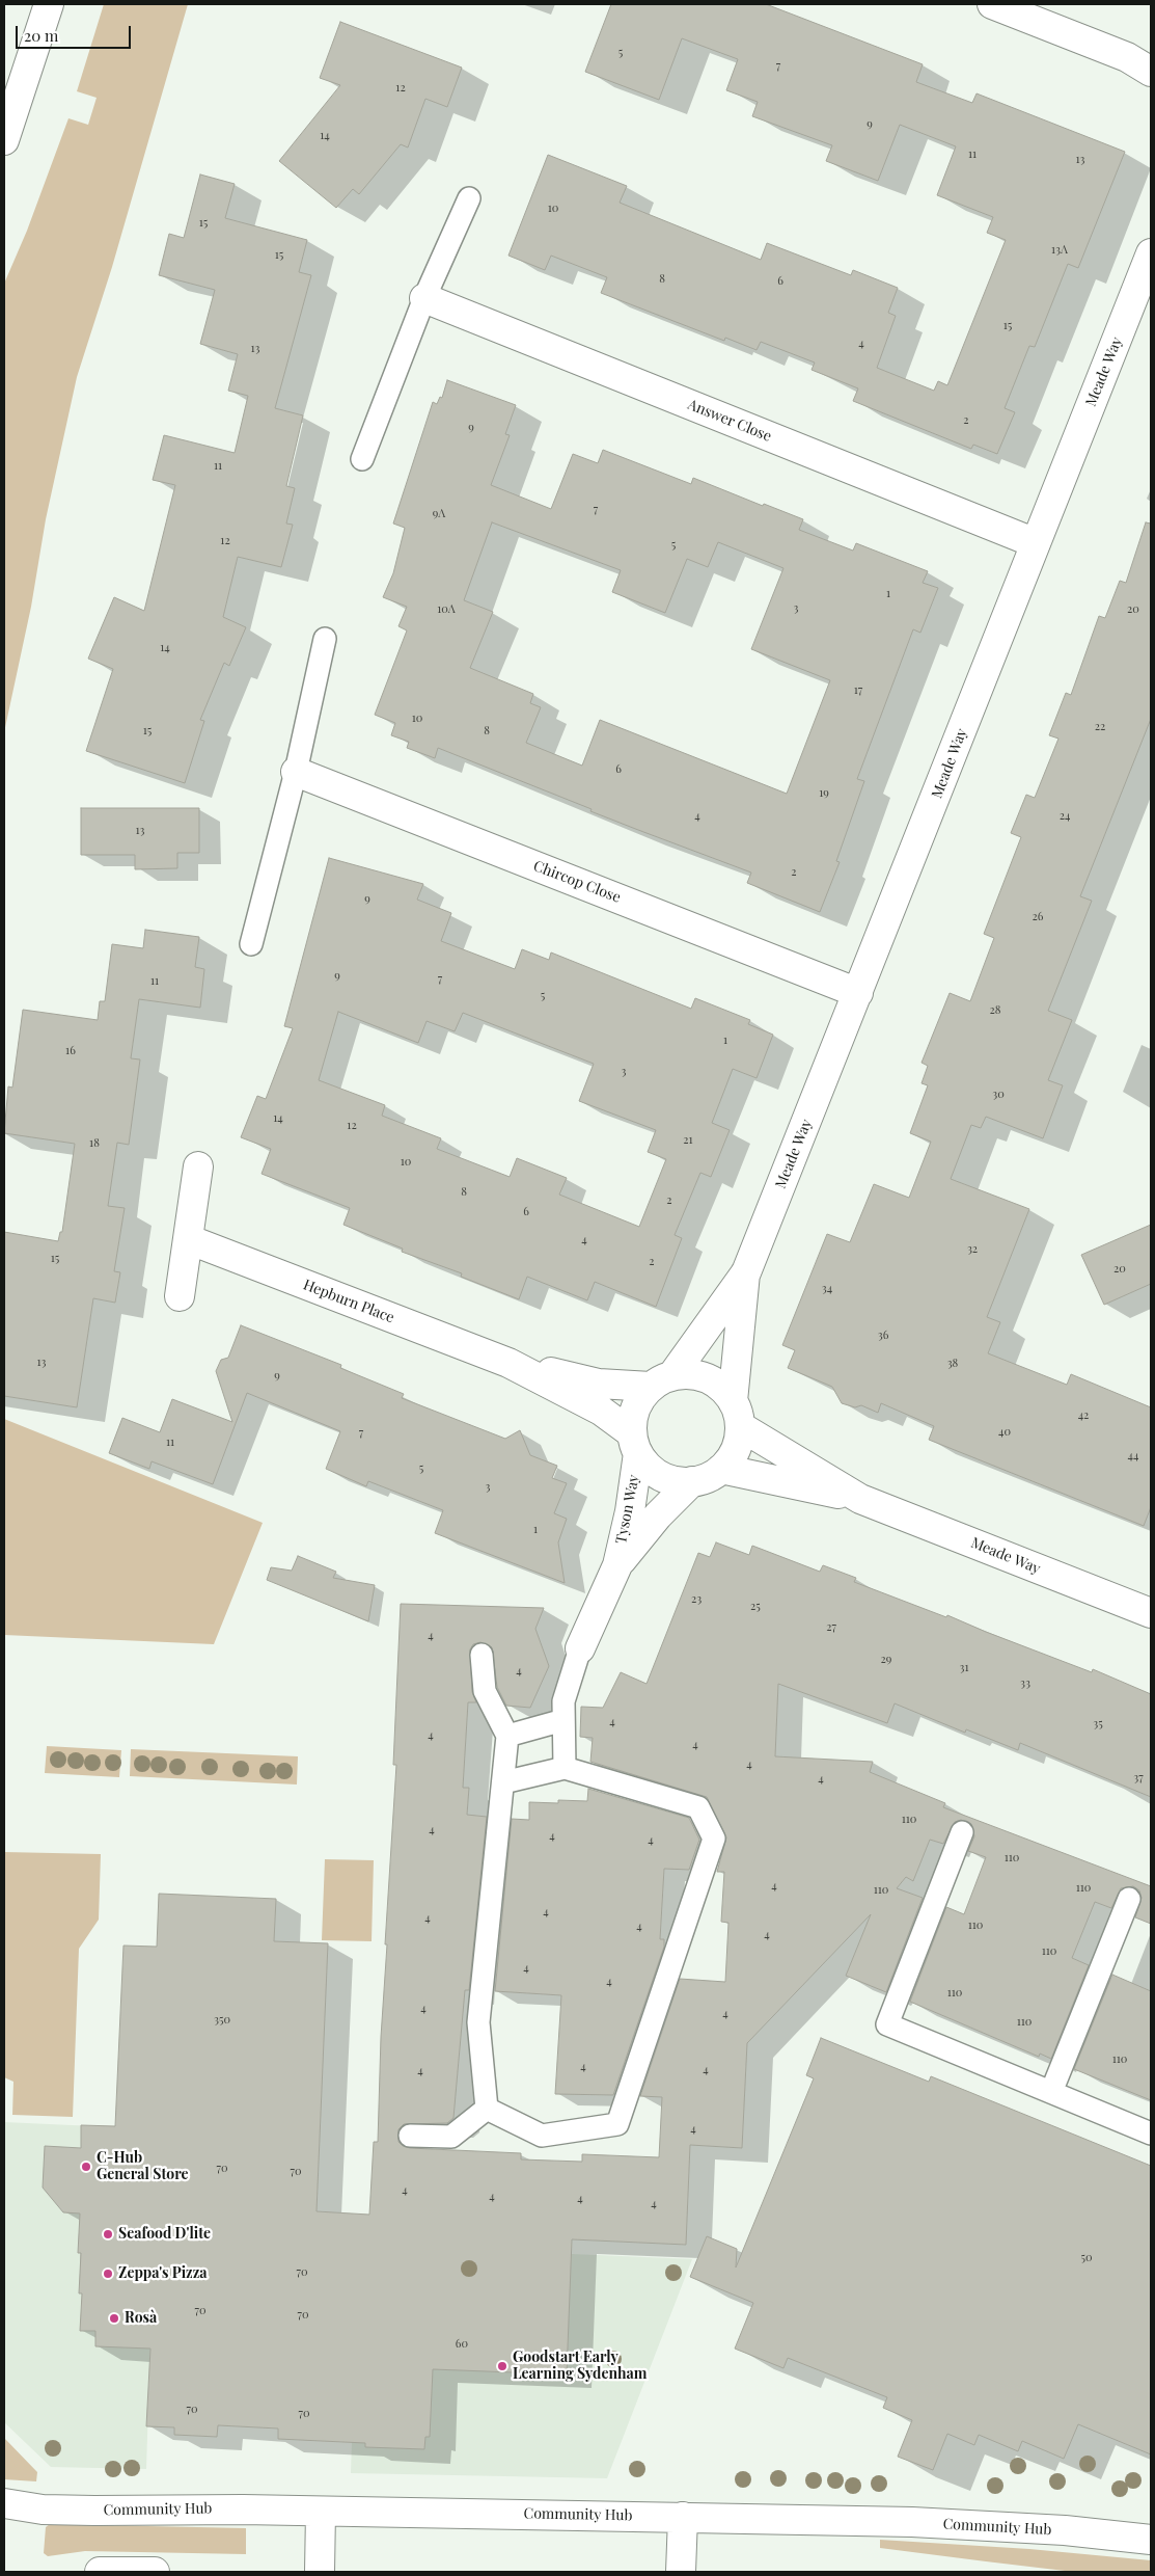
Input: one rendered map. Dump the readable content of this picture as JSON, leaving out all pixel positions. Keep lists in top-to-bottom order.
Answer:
{
  "streets": {
    "street": [
      "Meade Way",
      "Answer Close",
      "Chircop Close",
      "Hepburn Place",
      "Tyson Way",
      "Community Hub"
    ]
  },
  "crossings": [
    ["Meade Way", "Answer Close"],
    ["Meade Way", "Chircop Close"],
    ["Meade Way", "Hepburn Place"],
    ["Meade Way", "Tyson Way"],
    ["Hepburn Place", "Tyson Way"]
  ],
  "places": [
    "C-Hub General Store",
    "Seafood D'lite",
    "Zeppa's Pizza",
    "Rosà",
    "Goodstart Early Learning Sydenham"
  ],
  "house_numbers": [
    "5",
    "7",
    "12",
    "9",
    "14",
    "11",
    "13",
    "10",
    "15",
    "13A",
    "15",
    "8",
    "6",
    "15",
    "4",
    "13",
    "2",
    "9",
    "11",
    "7",
    "9A",
    "12",
    "5",
    "1",
    "3",
    "10A",
    "20",
    "14",
    "17",
    "10",
    "22",
    "15",
    "8",
    "6",
    "19",
    "4",
    "24",
    "13",
    "2",
    "9",
    "26",
    "9",
    "7",
    "11",
    "5",
    "28",
    "1",
    "16",
    "3",
    "30",
    "14",
    "12",
    "21",
    "18",
    "10",
    "8",
    "2",
    "6",
    "4",
    "32",
    "15",
    "2",
    "20",
    "34",
    "36",
    "13",
    "38",
    "9",
    "42",
    "40",
    "7",
    "11",
    "44",
    "5",
    "3",
    "1",
    "23",
    "25",
    "27",
    "4",
    "29",
    "31",
    "4",
    "33",
    "4",
    "35",
    "4",
    "4",
    "4",
    "37",
    "4",
    "110",
    "4",
    "4",
    "4",
    "110",
    "4",
    "110",
    "110",
    "4",
    "4",
    "110",
    "4",
    "4",
    "110",
    "4",
    "4",
    "110",
    "4",
    "4",
    "350",
    "110",
    "110",
    "4",
    "4",
    "4",
    "4",
    "70",
    "70",
    "4",
    "4",
    "4",
    "4",
    "50",
    "70",
    "70",
    "70",
    "60",
    "70",
    "70"
  ],
  "scale_bar": "20 m"
}
